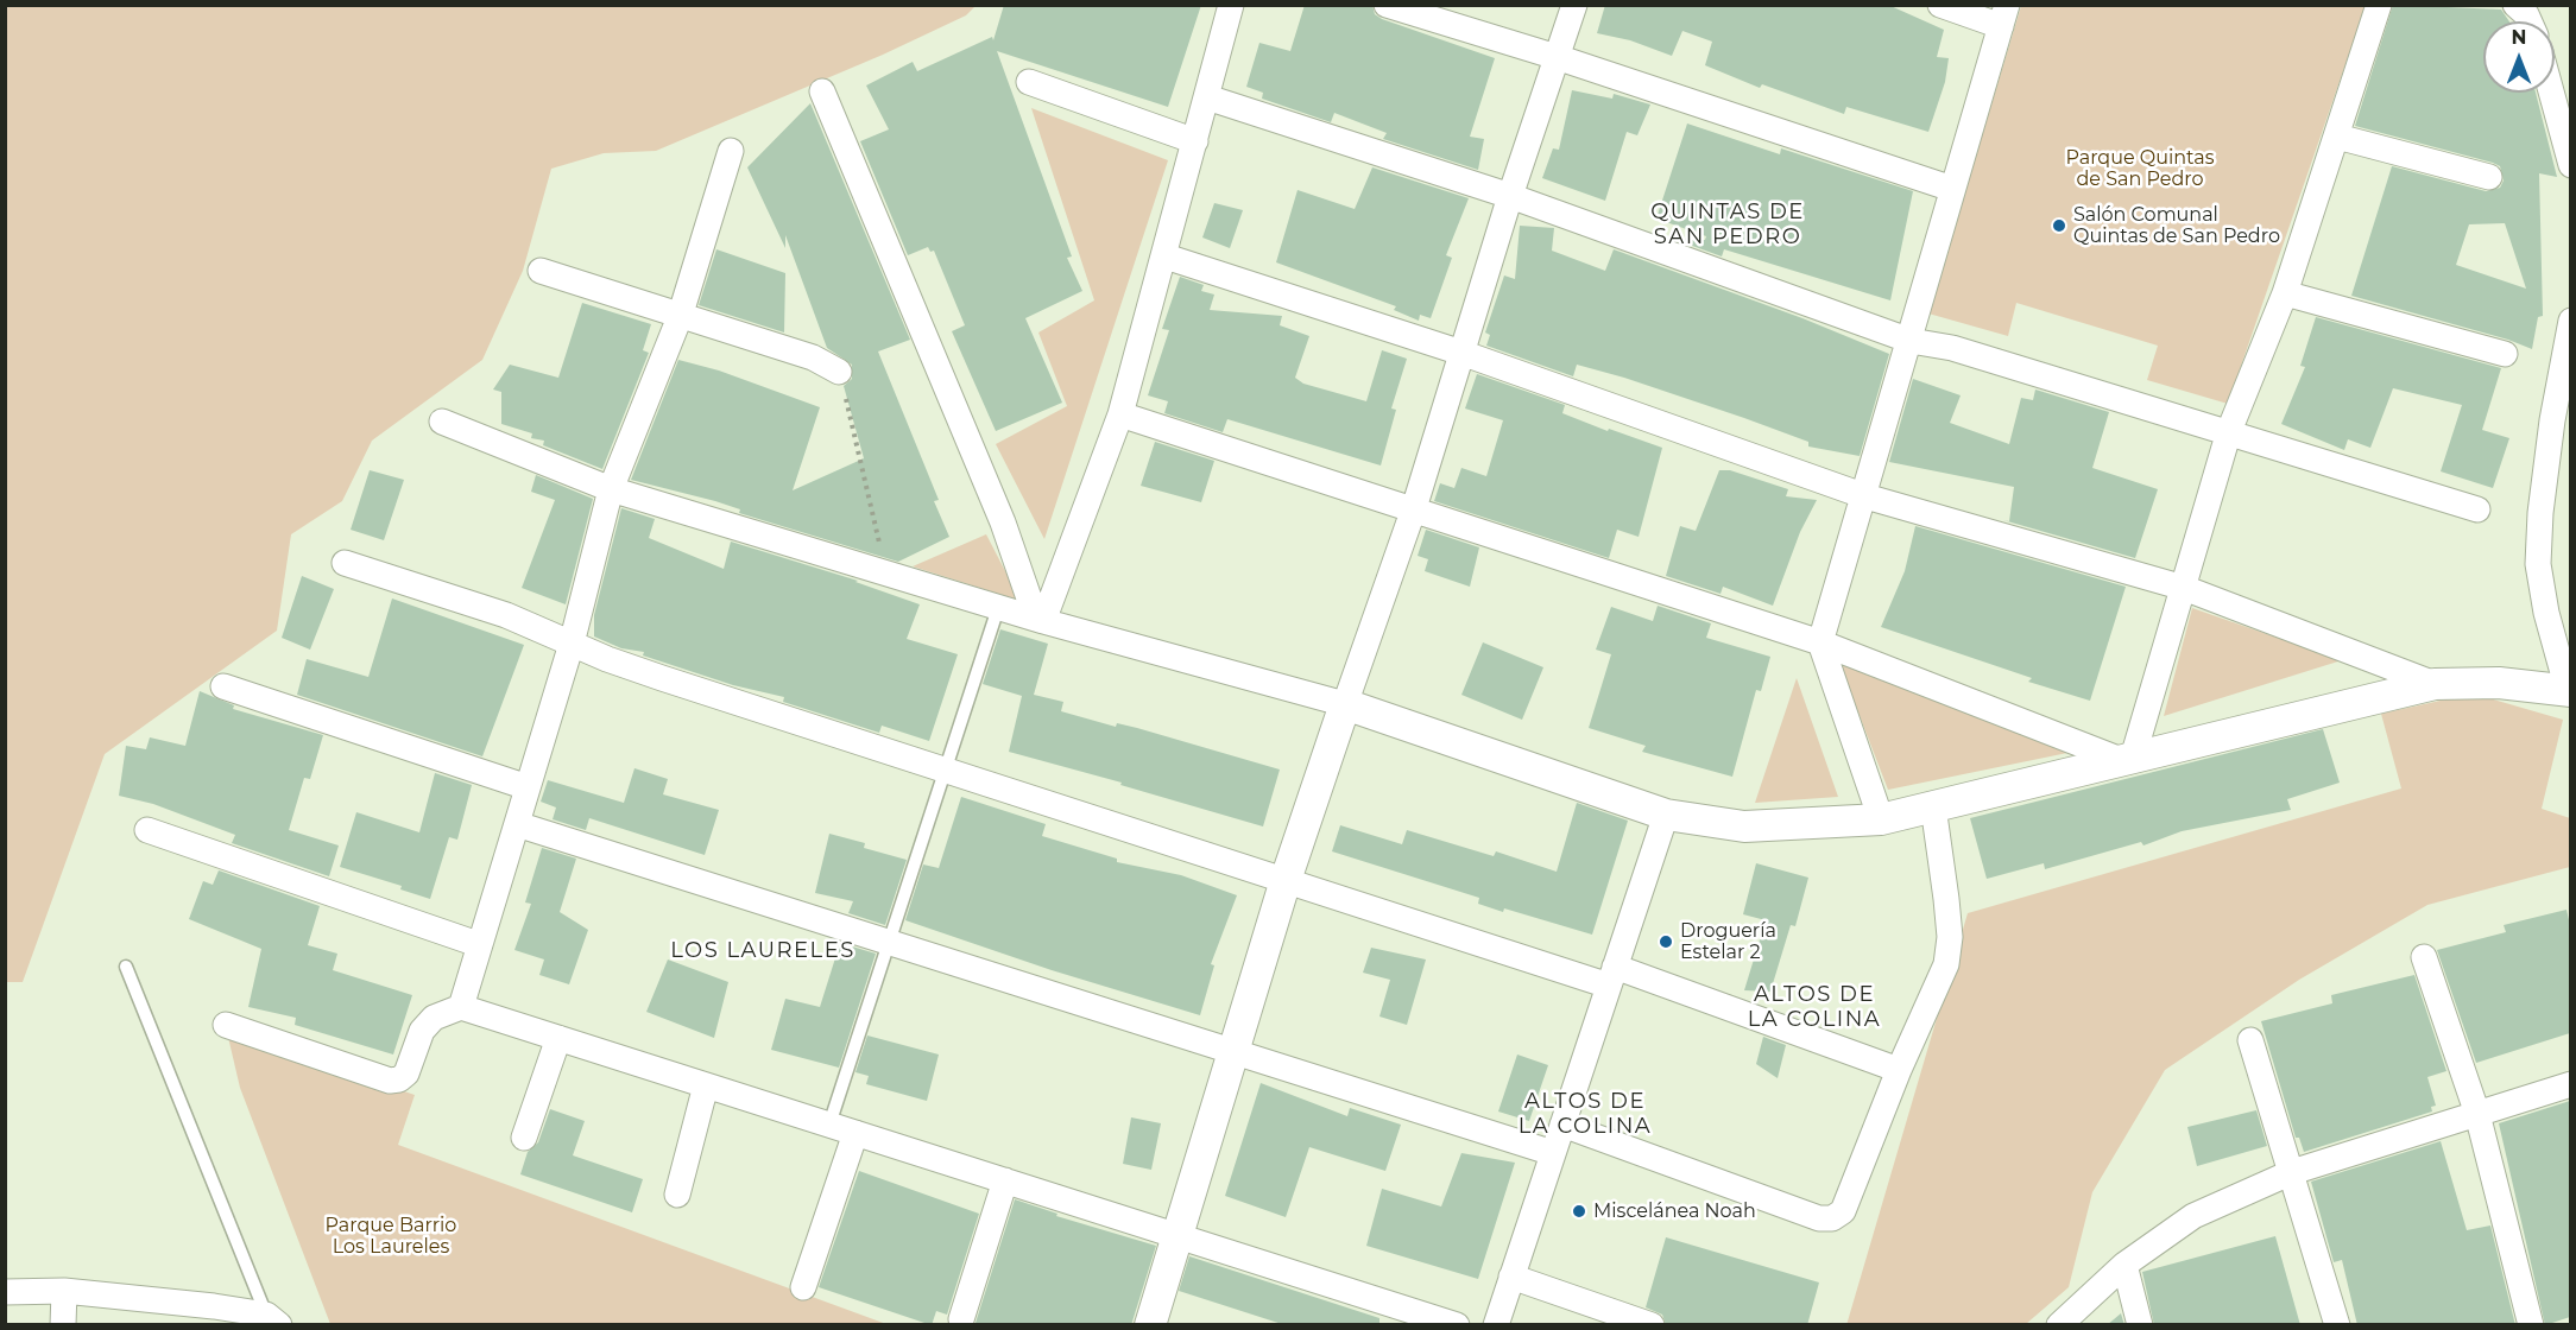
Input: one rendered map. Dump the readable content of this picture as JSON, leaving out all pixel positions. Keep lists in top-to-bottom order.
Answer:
{
  "districts": [
    "QUINTAS DE SAN PEDRO",
    "LOS LAURELES",
    "ALTOS DE LA COLINA",
    "ALTOS DE LA COLINA"
  ],
  "parks": ["Parque Quintas de San Pedro", "Parque Barrio Los Laureles"],
  "places": ["Salón Comunal Quintas de San Pedro", "Droguería Estelar 2", "Miscelánea Noah"],
  "north": "top"
}
